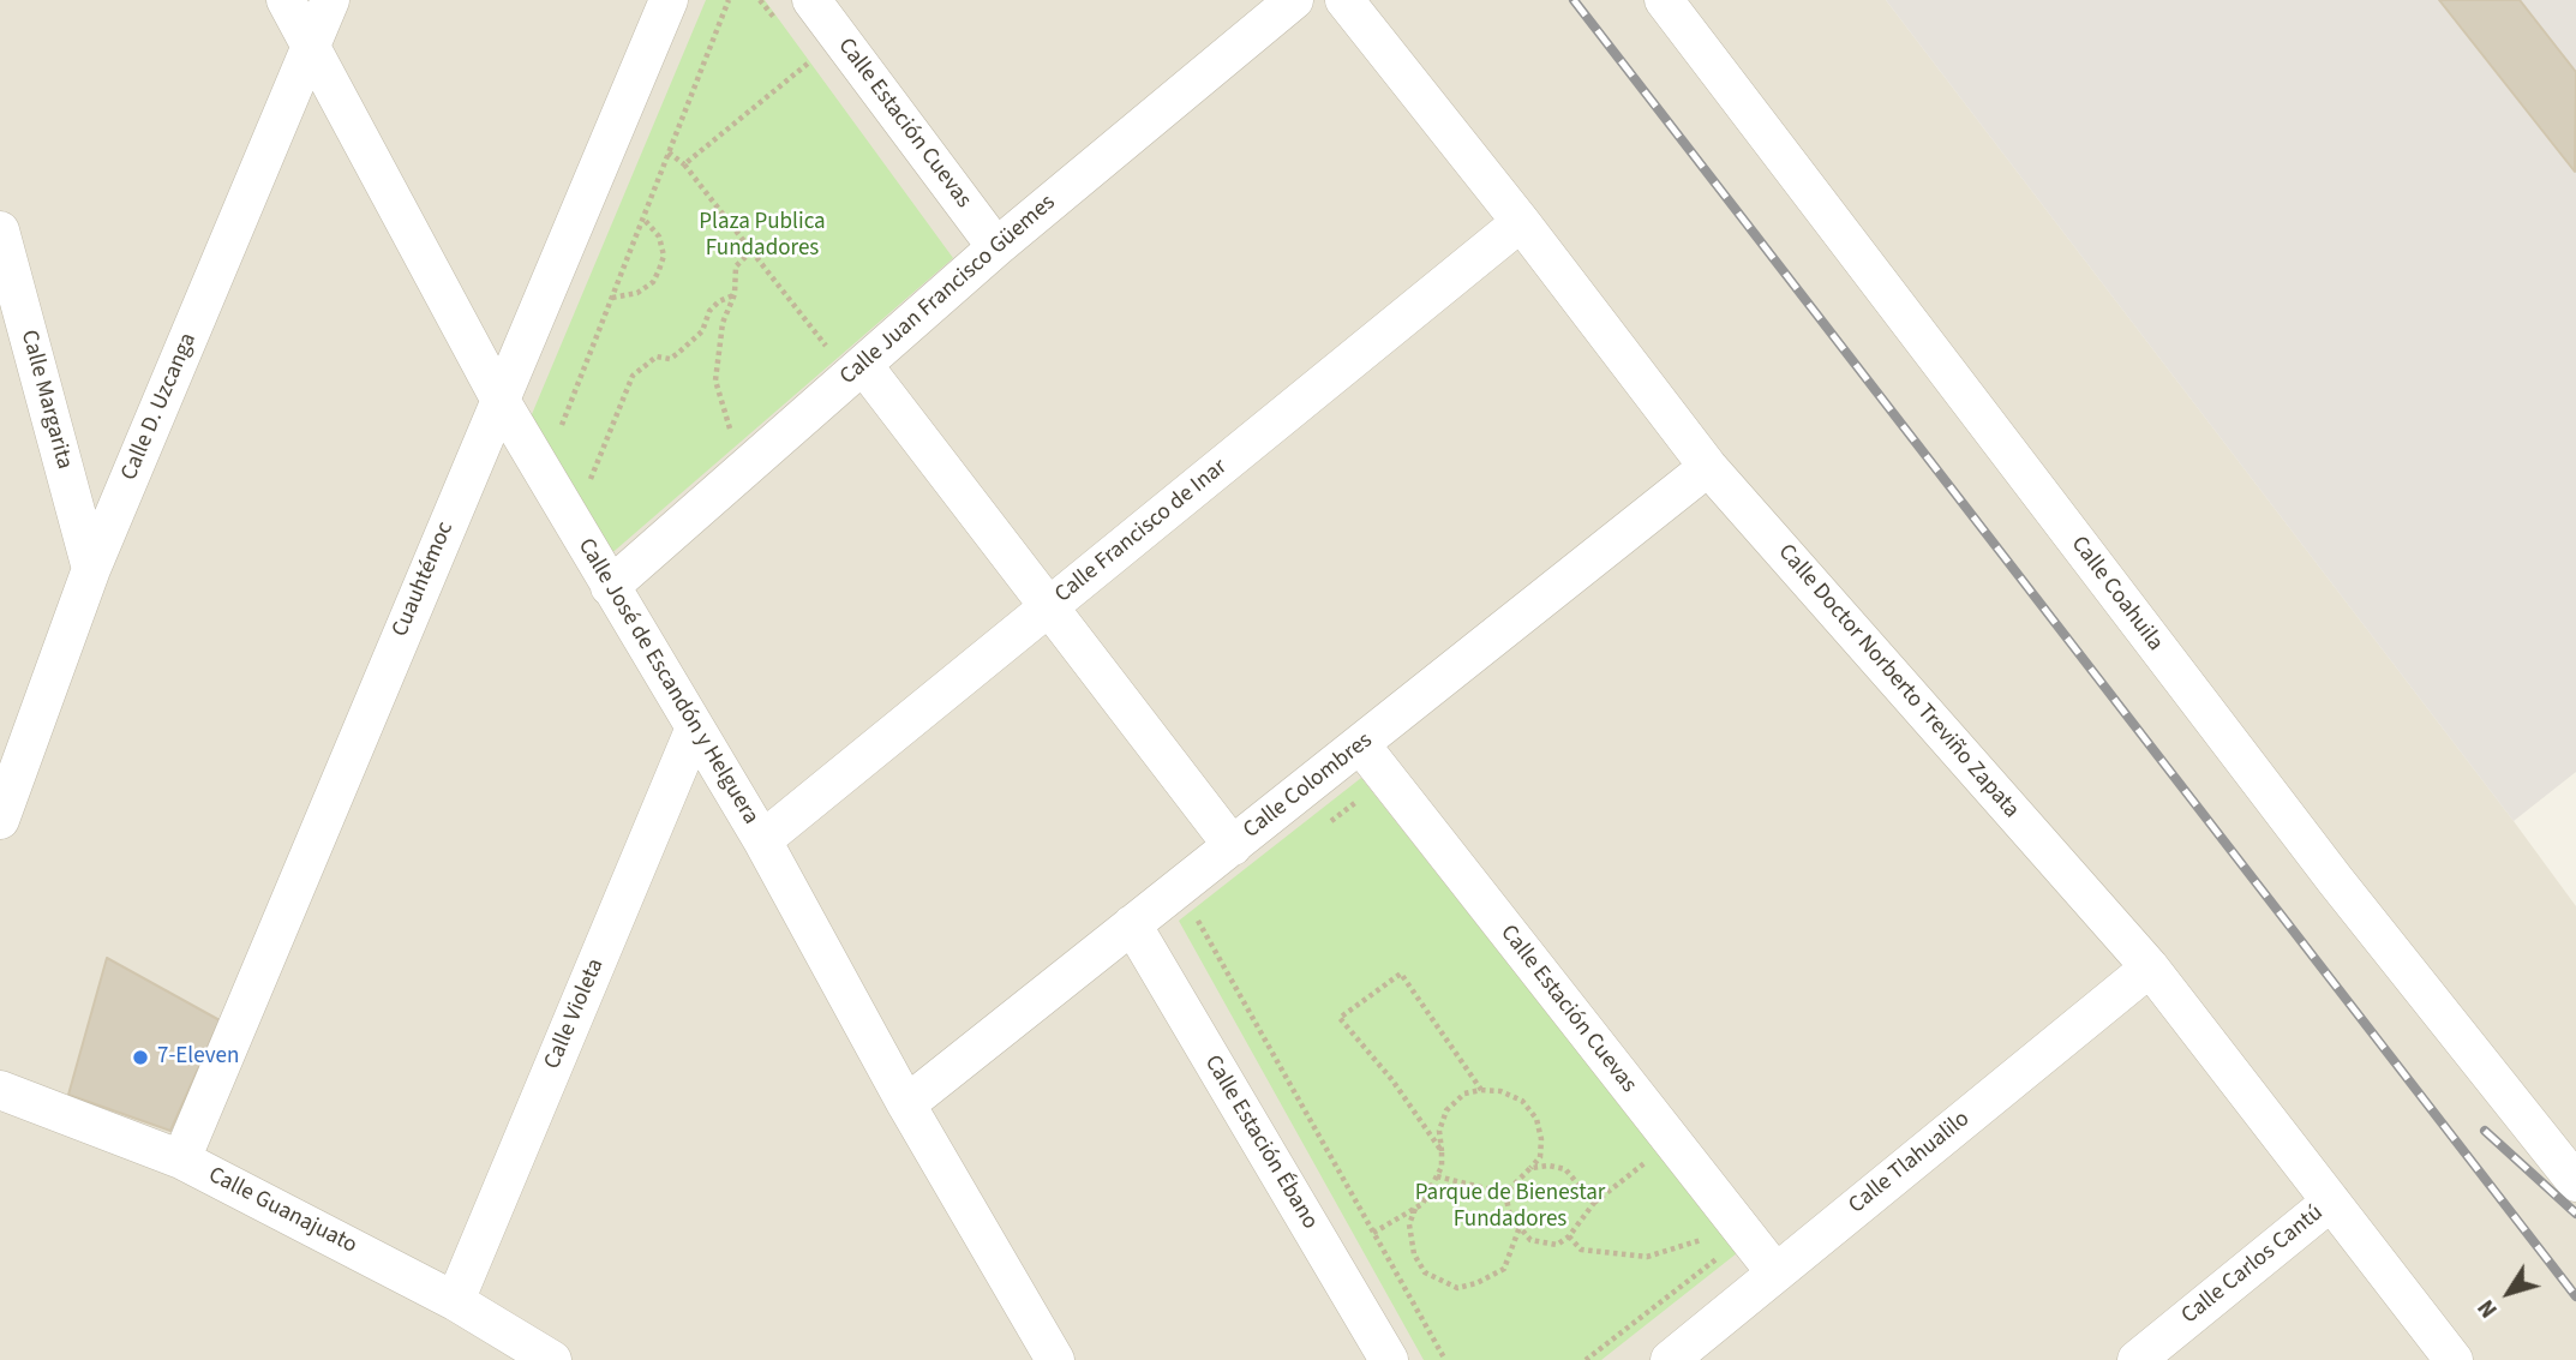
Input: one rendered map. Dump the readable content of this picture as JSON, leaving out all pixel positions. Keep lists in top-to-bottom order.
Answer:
{
  "streets": {
    "street": [
      "Calle Estación Cuevas",
      "Calle Juan Francisco Güemes",
      "Calle Margarita",
      "Calle D. Uzcanga",
      "Calle Francisco de Inar",
      "Cuauhtémoc",
      "Calle Coahuila",
      "Calle José de Escandón y Helguera",
      "Calle Doctor Norberto Treviño Zapata",
      "Calle Colombres",
      "Calle Violeta",
      "Calle Estación Ébano",
      "Calle Tlahualilo",
      "Calle Guanajuato",
      "Calle Carlos Cantú"
    ]
  },
  "crossings": [
    ["Calle Estación Cuevas", "Calle Juan Francisco Güemes"],
    ["Calle Estación Cuevas", "Calle Colombres"],
    ["Calle Estación Cuevas", "Calle Tlahualilo"],
    ["Calle Juan Francisco Güemes", "Calle José de Escandón y Helguera"],
    ["Calle Margarita", "Calle D. Uzcanga"],
    ["Calle D. Uzcanga", "Calle José de Escandón y Helguera"],
    ["Calle Francisco de Inar", "Calle José de Escandón y Helguera"],
    ["Calle Francisco de Inar", "Calle Doctor Norberto Treviño Zapata"],
    ["Cuauhtémoc", "Calle José de Escandón y Helguera"],
    ["Cuauhtémoc", "Calle Guanajuato"],
    ["Calle José de Escandón y Helguera", "Calle Colombres"],
    ["Calle José de Escandón y Helguera", "Calle Violeta"],
    ["Calle Doctor Norberto Treviño Zapata", "Calle Colombres"],
    ["Calle Doctor Norberto Treviño Zapata", "Calle Tlahualilo"],
    ["Calle Doctor Norberto Treviño Zapata", "Calle Carlos Cantú"],
    ["Calle Colombres", "Calle Estación Ébano"],
    ["Calle Violeta", "Calle Guanajuato"]
  ],
  "parks": ["Plaza Publica Fundadores", "Parque de Bienestar Fundadores"],
  "places": ["7-Eleven"],
  "north": "bottom left"
}
